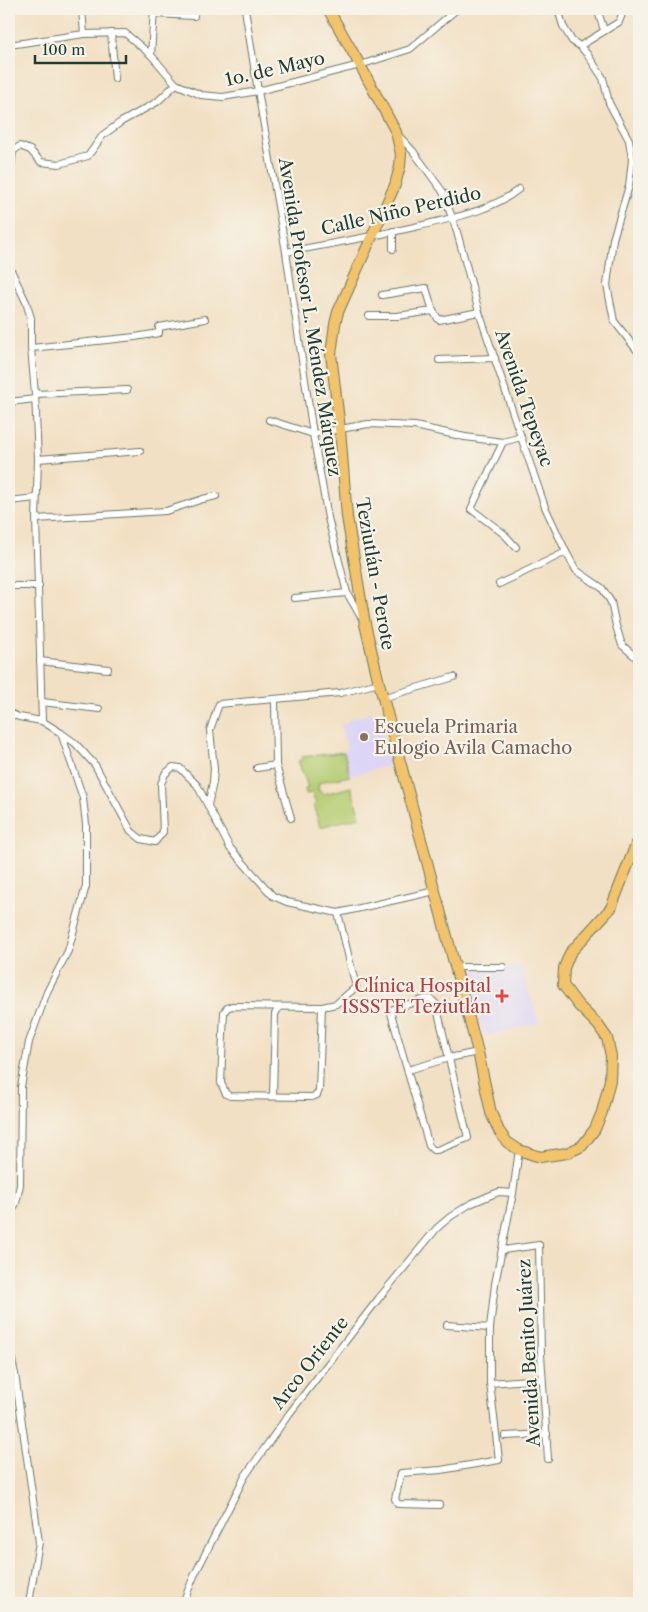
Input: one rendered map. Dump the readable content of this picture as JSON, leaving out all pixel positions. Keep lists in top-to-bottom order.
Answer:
{
  "streets": {
    "main road": ["Teziutlán - Perote"],
    "street": [
      "1o. de Mayo",
      "Calle Niño Perdido",
      "Avenida Profesor L. Méndez Márquez",
      "Avenida Tepeyac",
      "Avenida Benito Juárez",
      "Arco Oriente"
    ]
  },
  "crossings": [
    ["1o. de Mayo", "Avenida Profesor L. Méndez Márquez"],
    ["1o. de Mayo", "Teziutlán - Perote"],
    ["Calle Niño Perdido", "Avenida Profesor L. Méndez Márquez"],
    ["Calle Niño Perdido", "Avenida Tepeyac"],
    ["Calle Niño Perdido", "Teziutlán - Perote"],
    ["Avenida Profesor L. Méndez Márquez", "Teziutlán - Perote"],
    ["Avenida Tepeyac", "Teziutlán - Perote"]
  ],
  "places": {
    "other": ["Escuela Primaria Eulogio Avila Camacho"],
    "health": ["Clínica Hospital ISSSTE Teziutlán"]
  },
  "scale_bar": "100 m"
}
